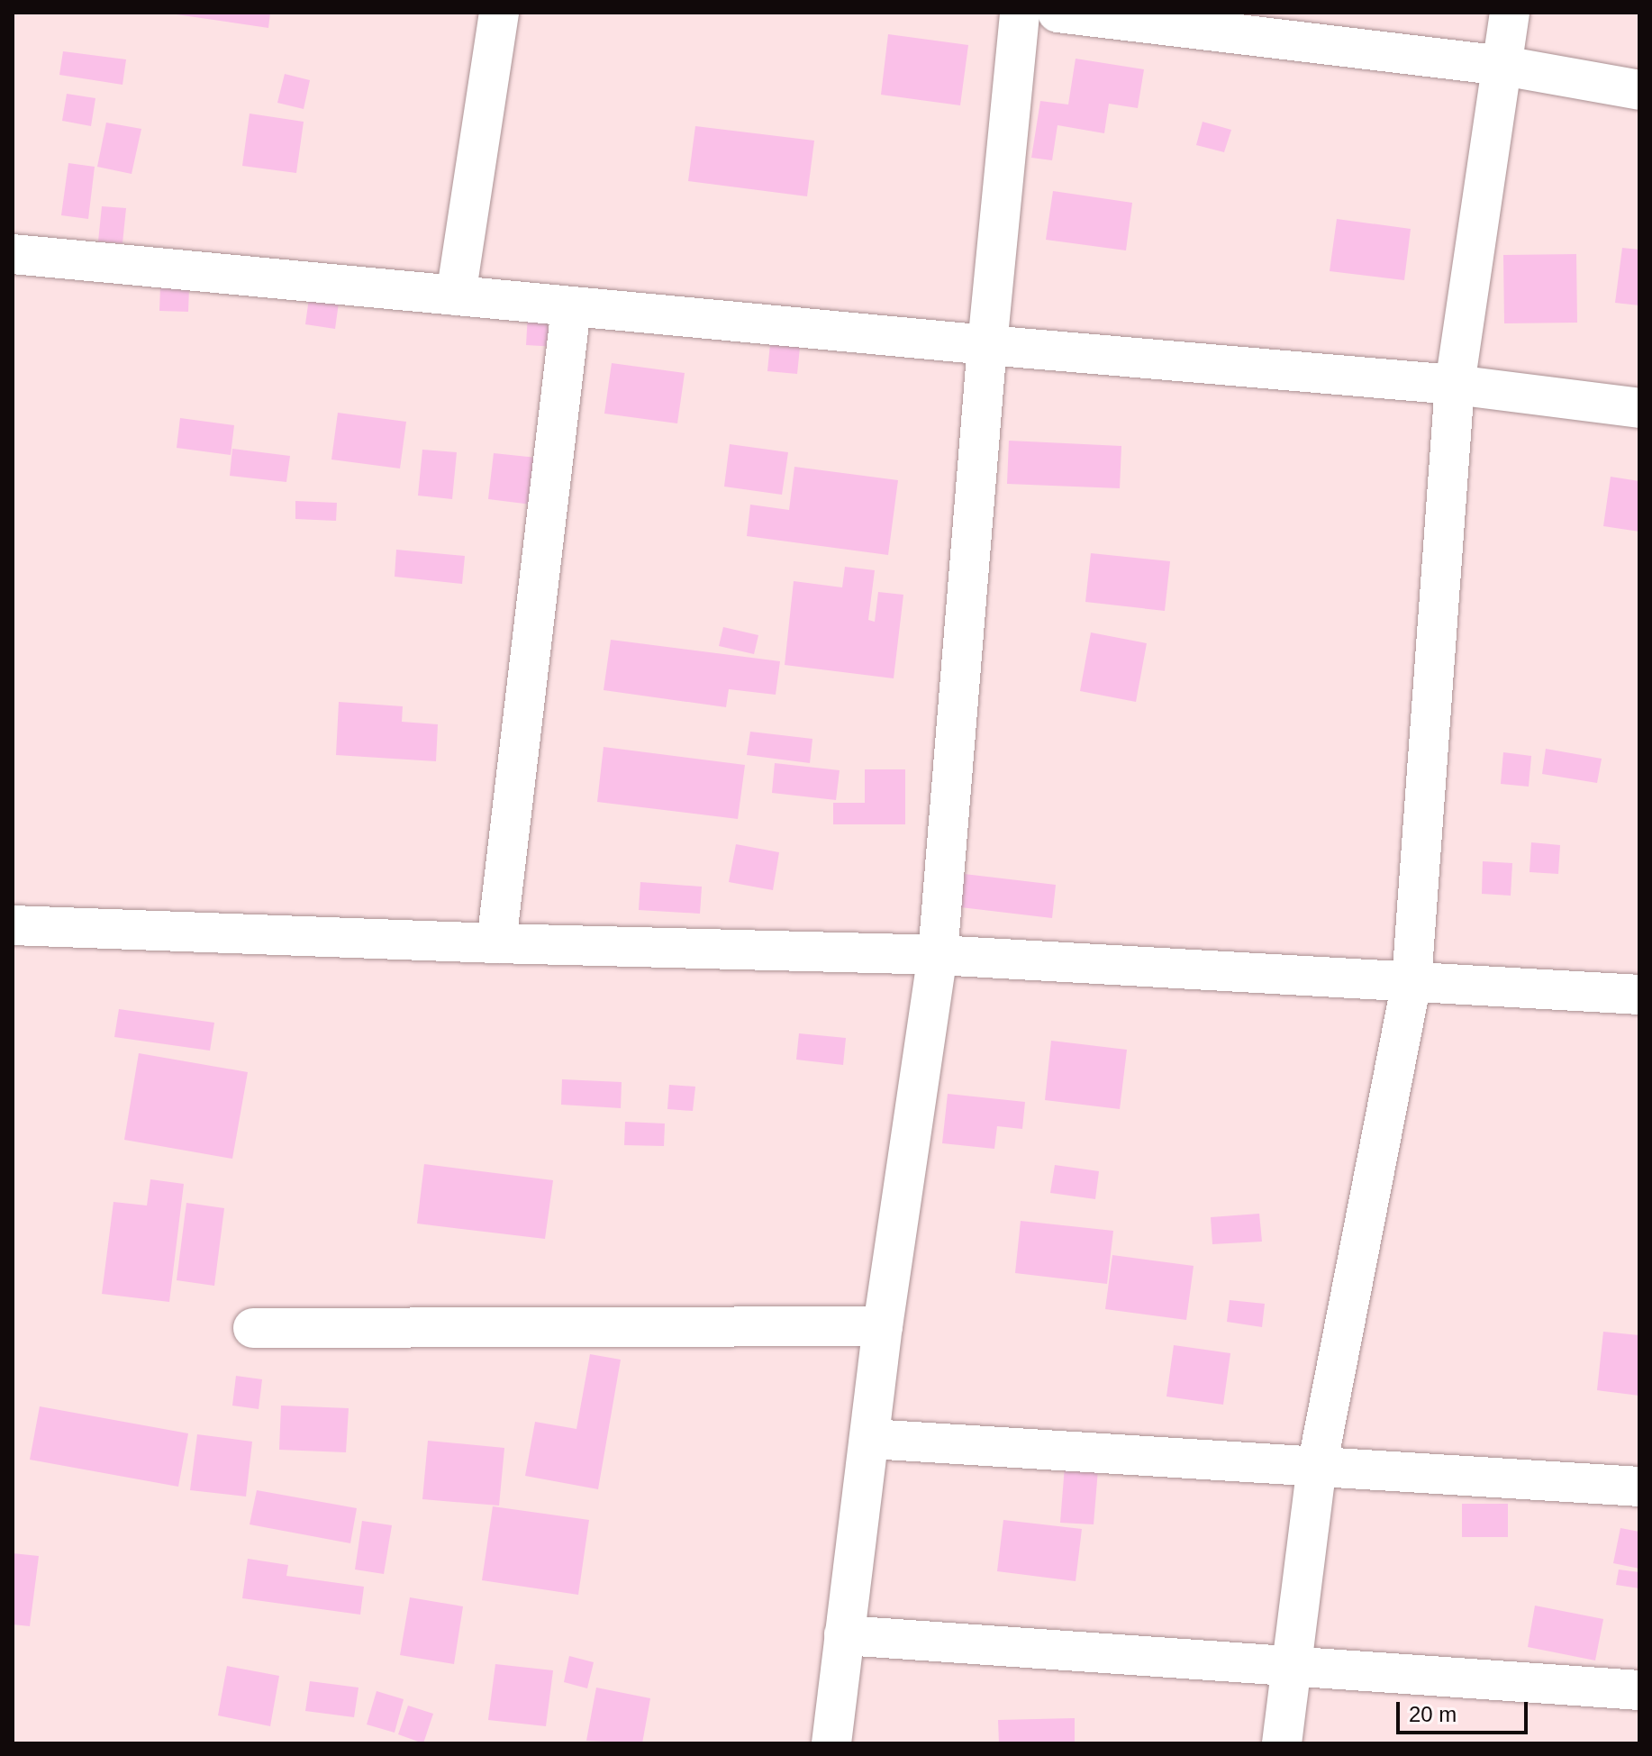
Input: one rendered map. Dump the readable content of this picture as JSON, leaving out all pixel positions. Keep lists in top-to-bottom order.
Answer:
{
  "scale_bar": "20 m"
}
